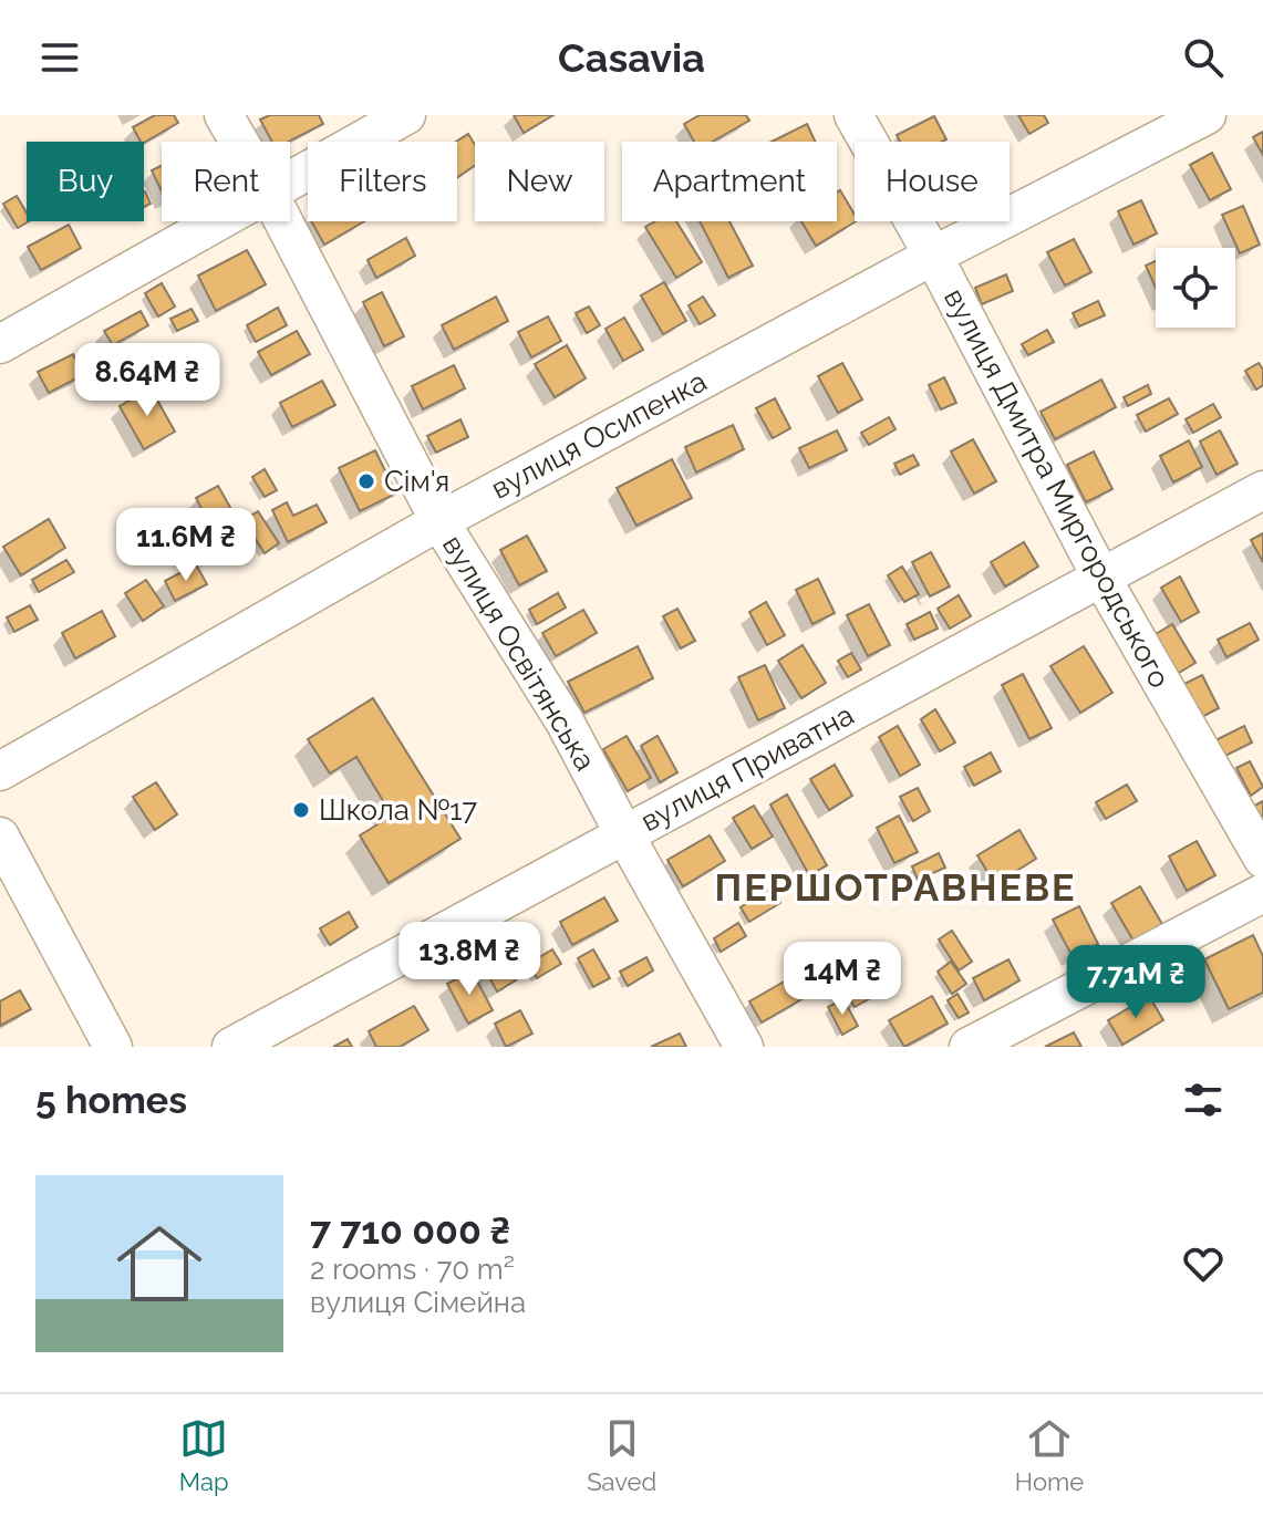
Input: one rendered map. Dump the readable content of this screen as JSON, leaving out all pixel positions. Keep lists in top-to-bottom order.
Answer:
{
  "streets": {
    "street": [
      "вулиця Осипенка",
      "вулиця Дмитра Миргородського",
      "вулиця Освітянська",
      "вулиця Приватна"
    ]
  },
  "crossings": [
    ["вулиця Осипенка", "вулиця Дмитра Миргородського"],
    ["вулиця Осипенка", "вулиця Освітянська"],
    ["вулиця Дмитра Миргородського", "вулиця Приватна"],
    ["вулиця Освітянська", "вулиця Приватна"]
  ],
  "districts": ["ПЕРШОТРАВНЕВЕ"],
  "places": ["Сім'я", "Школа №17"],
  "page": {
    "header": "Casavia",
    "chip": [
      "Buy",
      "Rent",
      "Filters",
      "New",
      "Apartment",
      "House"
    ],
    "price": [
      "8.64M ₴",
      "11.6M ₴",
      "13.8M ₴",
      "14M ₴",
      "7.71M ₴"
    ],
    "heading": "5 homes",
    "list": [
      {
        "name": "7 710 000 ₴",
        "note": "2 rooms · 70 m² · вулиця Сімейна"
      }
    ],
    "tabs": ["Map", "Saved", "Home"]
  }
}
